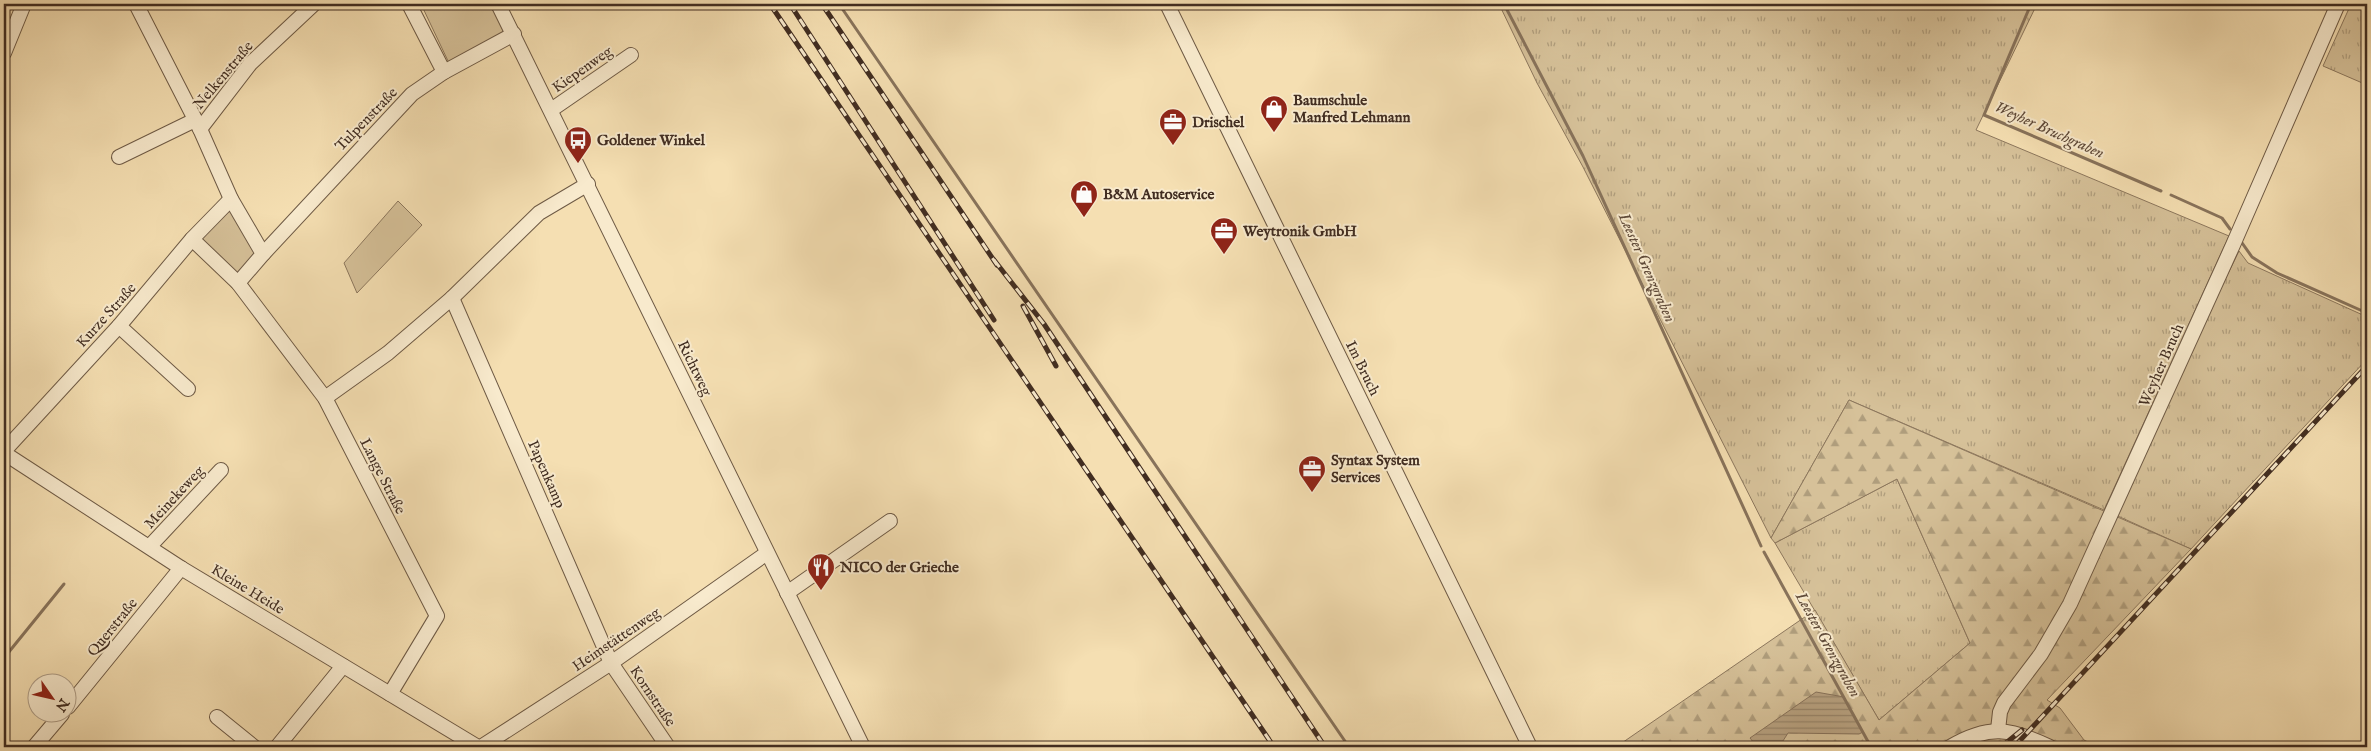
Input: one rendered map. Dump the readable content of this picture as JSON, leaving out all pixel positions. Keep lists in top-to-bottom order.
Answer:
{
  "streets": {
    "street": [
      "Kiepenweg",
      "Nelkenstraße",
      "Tulpenstraße",
      "Kurze Straße",
      "Weyher Bruch",
      "Richtweg",
      "Im Bruch",
      "Papenkamp",
      "Lange Straße",
      "Meinekeweg",
      "Kleine Heide",
      "Querstraße",
      "Heimstättenweg",
      "Kornstraße"
    ]
  },
  "crossings": [
    ["Kiepenweg", "Richtweg"],
    ["Tulpenstraße", "Richtweg"],
    ["Kurze Straße", "Lange Straße"],
    ["Kurze Straße", "Kleine Heide"],
    ["Richtweg", "Heimstättenweg"],
    ["Papenkamp", "Heimstättenweg"],
    ["Papenkamp", "Kornstraße"],
    ["Lange Straße", "Kleine Heide"],
    ["Meinekeweg", "Kleine Heide"],
    ["Kleine Heide", "Querstraße"],
    ["Kleine Heide", "Heimstättenweg"],
    ["Heimstättenweg", "Kornstraße"]
  ],
  "water": ["Weyher Bruchgraben", "Leester Grenzgraben"],
  "places": {
    "shop": ["Baumschule Manfred Lehmann", "B&M Autoservice"],
    "office": ["Drischel", "Weytronik GmbH", "Syntax System Services"],
    "bus stop": ["Goldener Winkel"],
    "restaurant": ["NICO der Grieche"]
  },
  "north": "bottom right"
}
